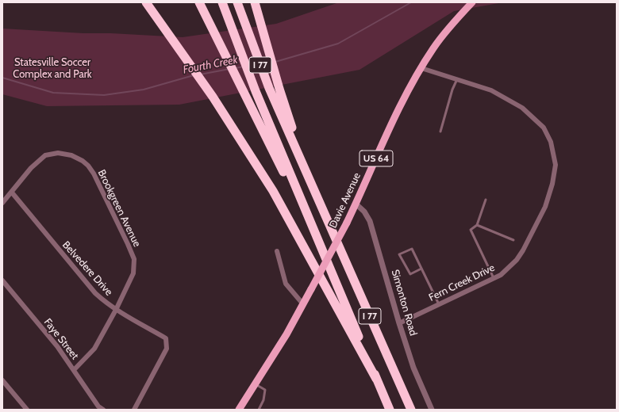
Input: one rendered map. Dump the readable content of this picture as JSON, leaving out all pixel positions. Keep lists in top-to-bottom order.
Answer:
{
  "streets": {
    "highway": ["I 77"],
    "main road": ["US 64", "Davie Avenue"],
    "street": [
      "Brookgreen Avenue",
      "Belvedere Drive",
      "Fern Creek Drive",
      "Simonton Road",
      "Faye Street"
    ]
  },
  "crossings": [
    ["Davie Avenue", "Fern Creek Drive"],
    ["Davie Avenue", "Simonton Road"],
    ["Brookgreen Avenue", "Belvedere Drive"],
    ["Brookgreen Avenue", "Faye Street"],
    ["Fern Creek Drive", "Simonton Road"]
  ],
  "water": ["Fourth Creek"],
  "parks": ["Statesville Soccer Complex and Park"]
}
